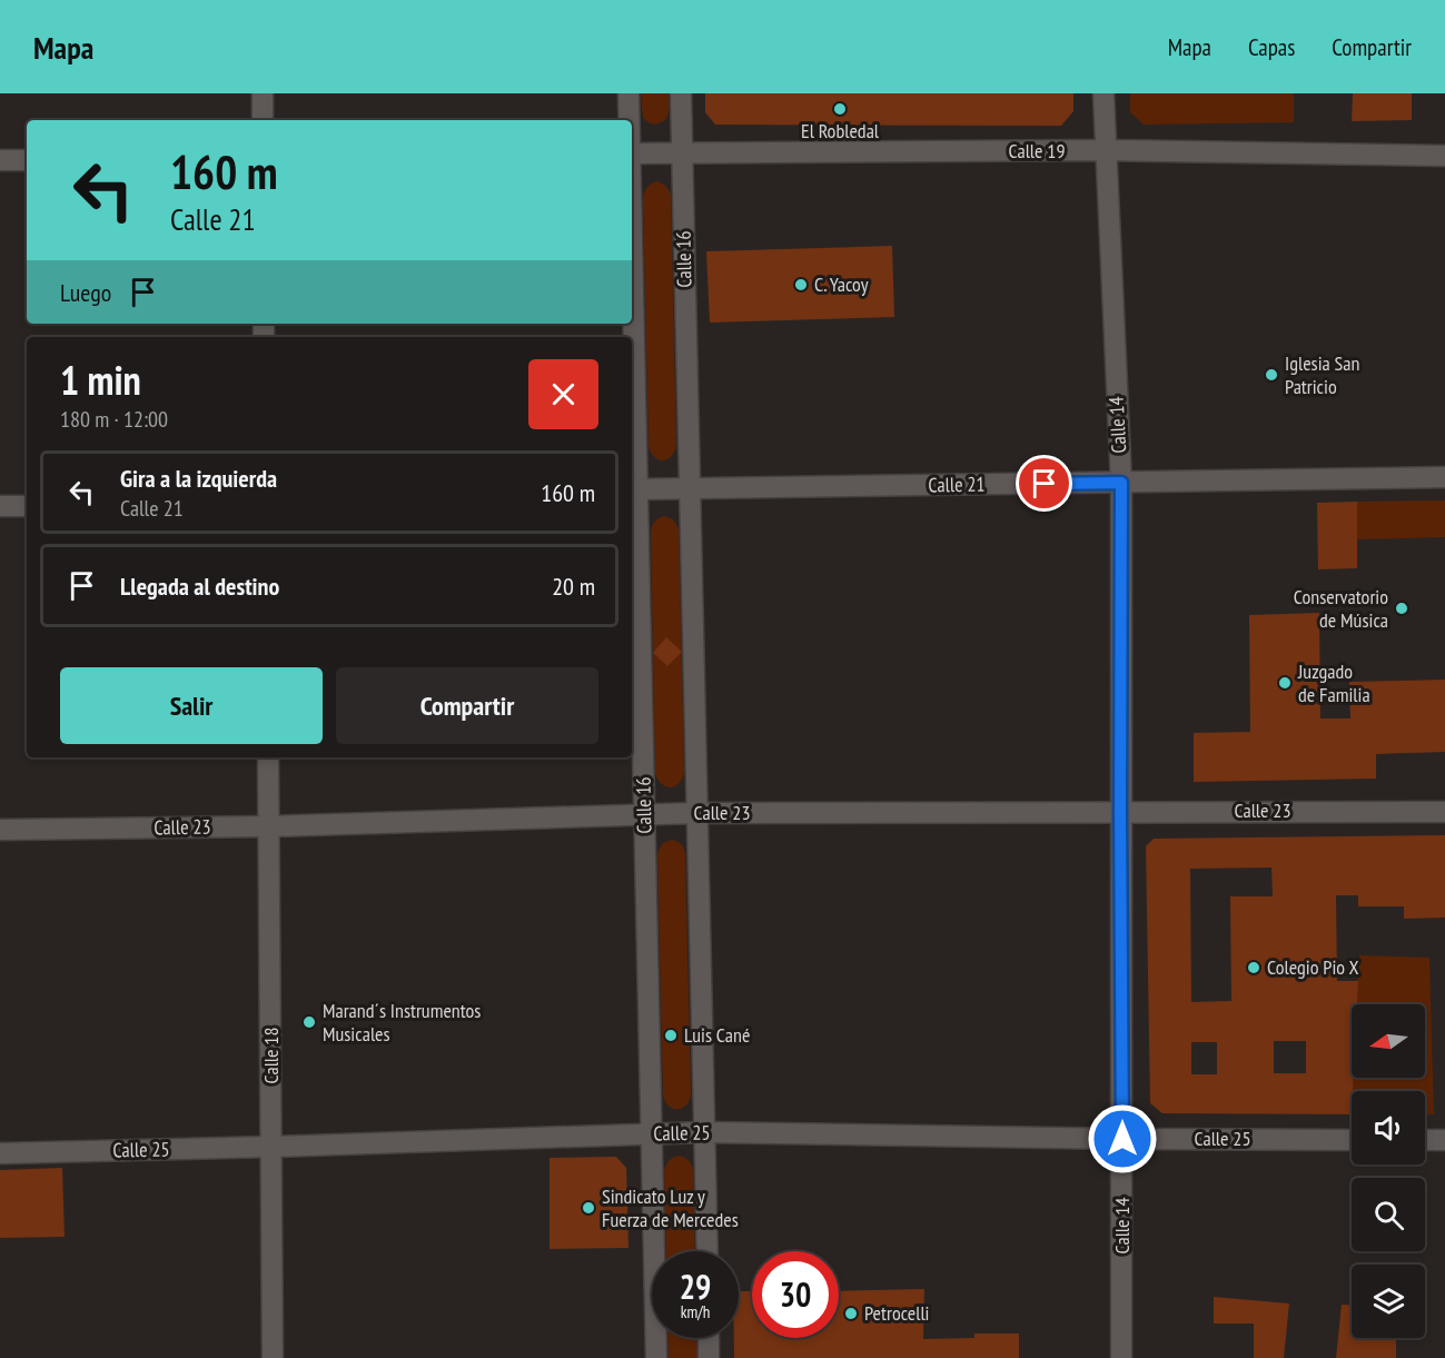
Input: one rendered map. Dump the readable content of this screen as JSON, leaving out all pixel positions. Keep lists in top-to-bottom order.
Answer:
{
  "streets": {
    "street": [
      "Calle 19",
      "Calle 16",
      "Calle 14",
      "Calle 21",
      "Calle 23",
      "Calle 18",
      "Calle 25"
    ]
  },
  "crossings": [
    ["Calle 19", "Calle 16"],
    ["Calle 19", "Calle 14"],
    ["Calle 16", "Calle 21"],
    ["Calle 16", "Calle 23"],
    ["Calle 16", "Calle 25"],
    ["Calle 14", "Calle 21"],
    ["Calle 14", "Calle 23"],
    ["Calle 14", "Calle 25"],
    ["Calle 23", "Calle 18"],
    ["Calle 18", "Calle 25"]
  ],
  "places": [
    "El Robledal",
    "C. Yacoy",
    "Iglesia San Patricio",
    "Conservatorio de Música",
    "Juzgado de Familia",
    "Colegio Pio X",
    "Marand´s Instrumentos Musicales",
    "Luis Cané",
    "Sindicato Luz y Fuerza de Mercedes",
    "Petrocelli"
  ],
  "north": "left",
  "page": {
    "header": "Mapa",
    "nav": ["Mapa", "Capas", "Compartir"],
    "turn": ["160 m", "Calle 21"],
    "then": "Luego",
    "heading": ["1 min", "180 m · 12:00"],
    "list": [
      {
        "name": "Gira a la izquierda",
        "note": "Calle 21",
        "value": "160 m"
      },
      {
        "name": "Llegada al destino",
        "value": "20 m"
      }
    ],
    "buttons": ["Salir", "Compartir"],
    "speed": "29 km/h",
    "limit": "30"
  }
}
